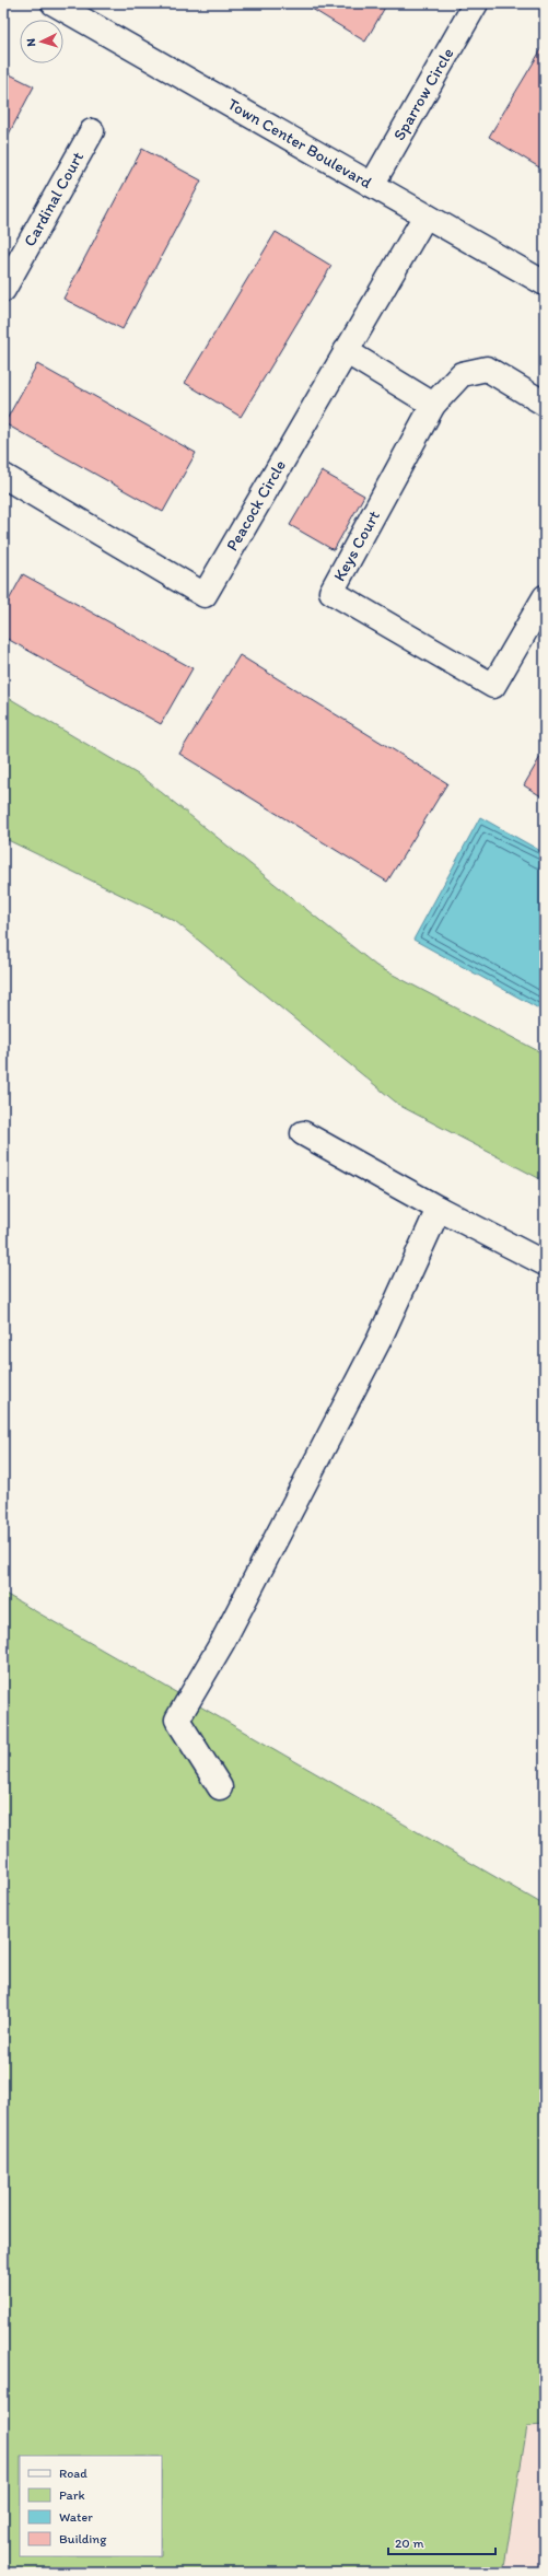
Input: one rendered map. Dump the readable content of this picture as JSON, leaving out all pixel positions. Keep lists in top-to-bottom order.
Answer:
{
  "streets": {
    "street": [
      "Sparrow Circle",
      "Town Center Boulevard",
      "Cardinal Court",
      "Peacock Circle",
      "Keys Court"
    ]
  },
  "crossings": [
    ["Sparrow Circle", "Town Center Boulevard"],
    ["Town Center Boulevard", "Peacock Circle"]
  ],
  "legend": [
    "Road",
    "Park",
    "Water",
    "Building"
  ],
  "scale_bar": "20 m",
  "north": "left"
}
